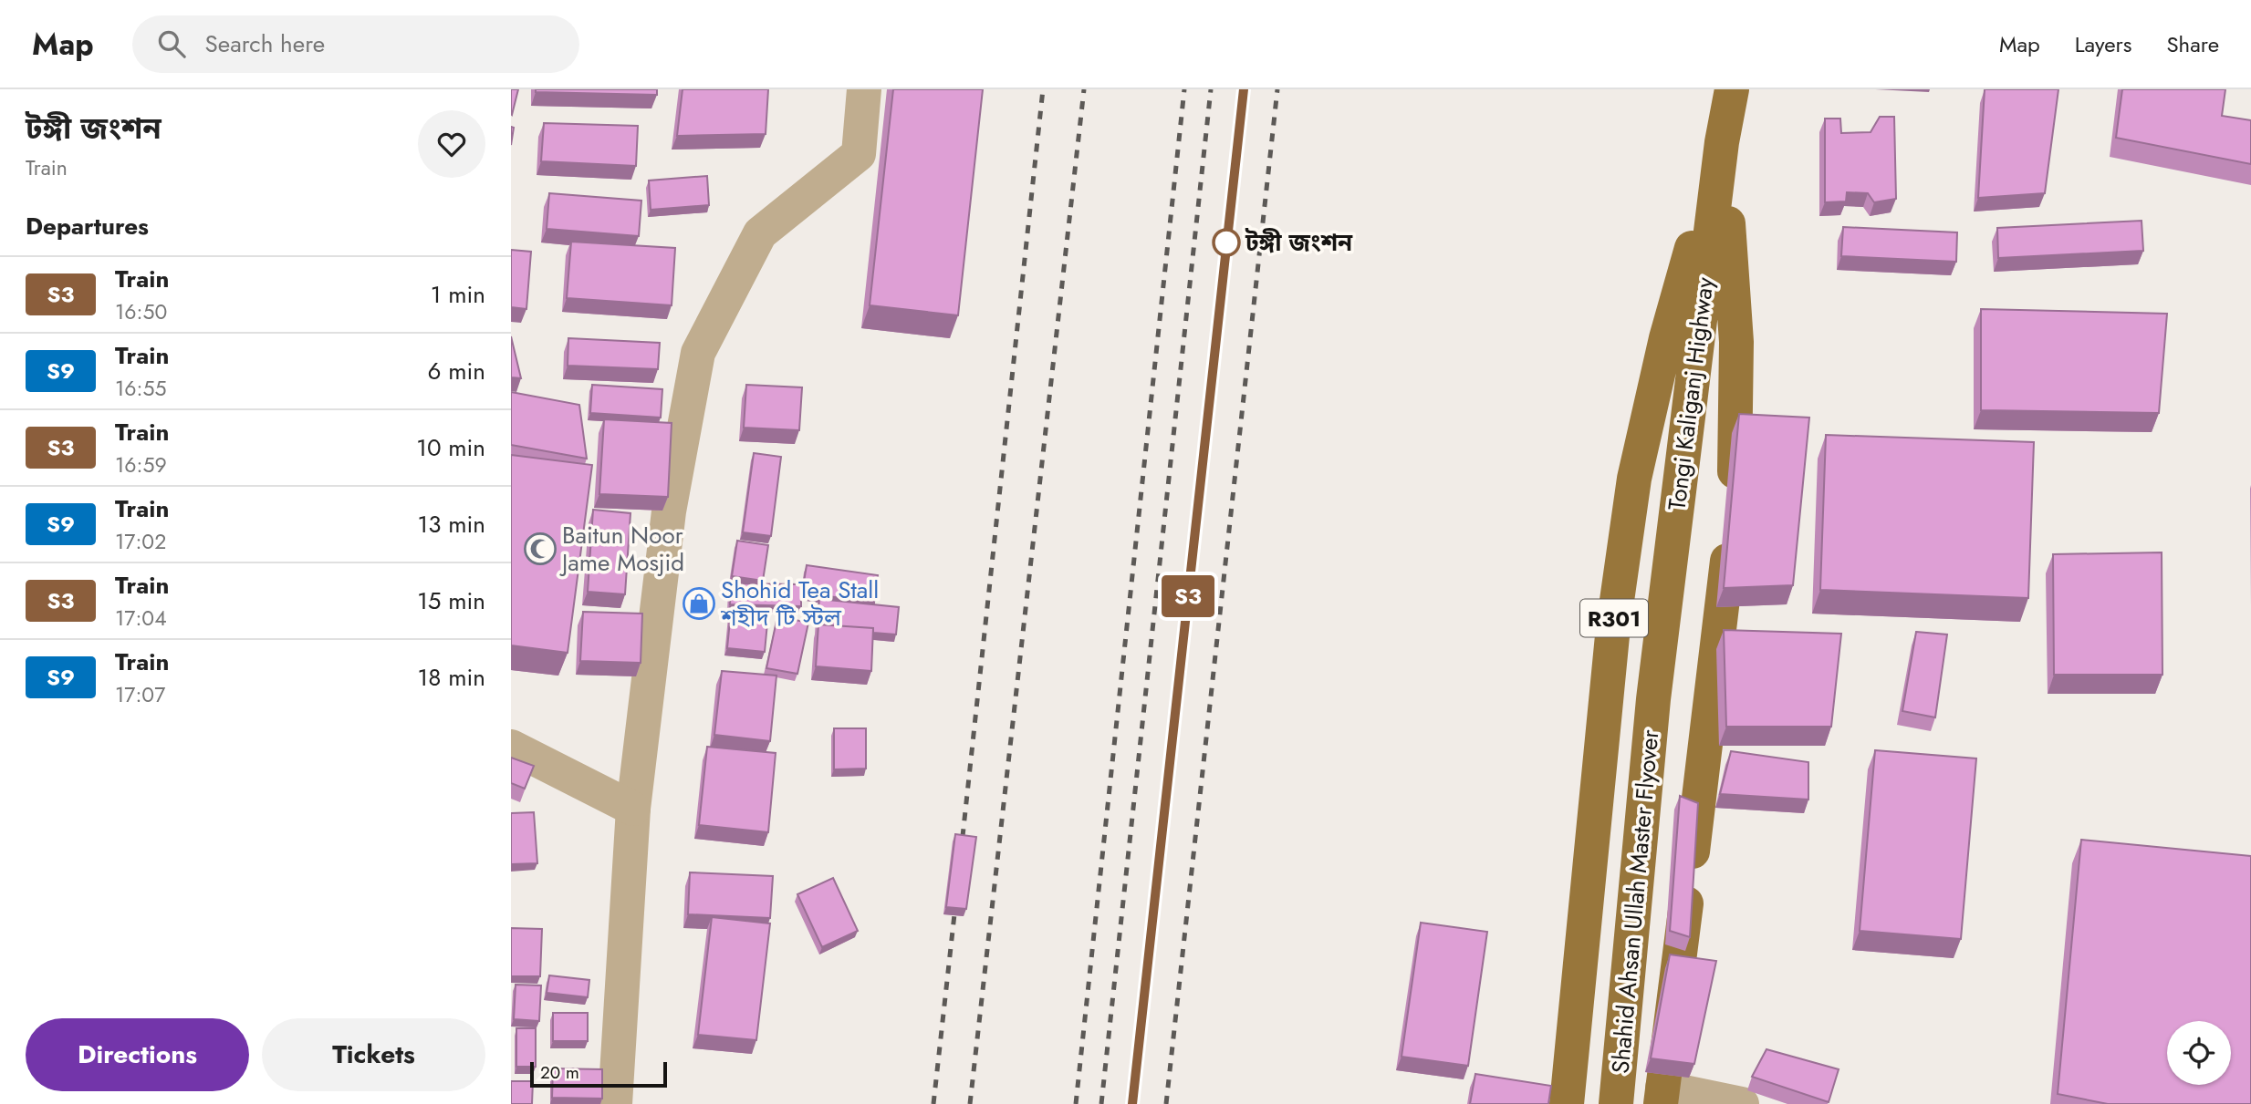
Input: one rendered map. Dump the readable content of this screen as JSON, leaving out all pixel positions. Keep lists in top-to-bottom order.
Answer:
{
  "streets": {
    "main road": ["Tongi Kaliganj Highway", "R301", "Shahid Ahsan Ullah Master Flyover"]
  },
  "crossings": [
    ["Tongi Kaliganj Highway", "R301"],
    ["Tongi Kaliganj Highway", "Shahid Ahsan Ullah Master Flyover"]
  ],
  "places": {
    "other": ["টঙ্গী জংশন"],
    "mosque": ["Baitun Noor Jame Mosjid"],
    "shop": ["Shohid Tea Stall শহীদ টি স্টল"]
  },
  "scale_bar": "20 m",
  "page": {
    "header": "Map",
    "search": "Search here",
    "nav": ["Map", "Layers", "Share"],
    "heading": [
      ["টঙ্গী জংশন", "Train"],
      "Departures"
    ],
    "on_map": "S3",
    "list": [
      {
        "mark": "S3",
        "name": "Train",
        "note": "16:50",
        "value": "1 min"
      },
      {
        "mark": "S9",
        "name": "Train",
        "note": "16:55",
        "value": "6 min"
      },
      {
        "mark": "S3",
        "name": "Train",
        "note": "16:59",
        "value": "10 min"
      },
      {
        "mark": "S9",
        "name": "Train",
        "note": "17:02",
        "value": "13 min"
      },
      {
        "mark": "S3",
        "name": "Train",
        "note": "17:04",
        "value": "15 min"
      },
      {
        "mark": "S9",
        "name": "Train",
        "note": "17:07",
        "value": "18 min"
      }
    ],
    "buttons": ["Directions", "Tickets"],
    "scale": "20 m"
  }
}
